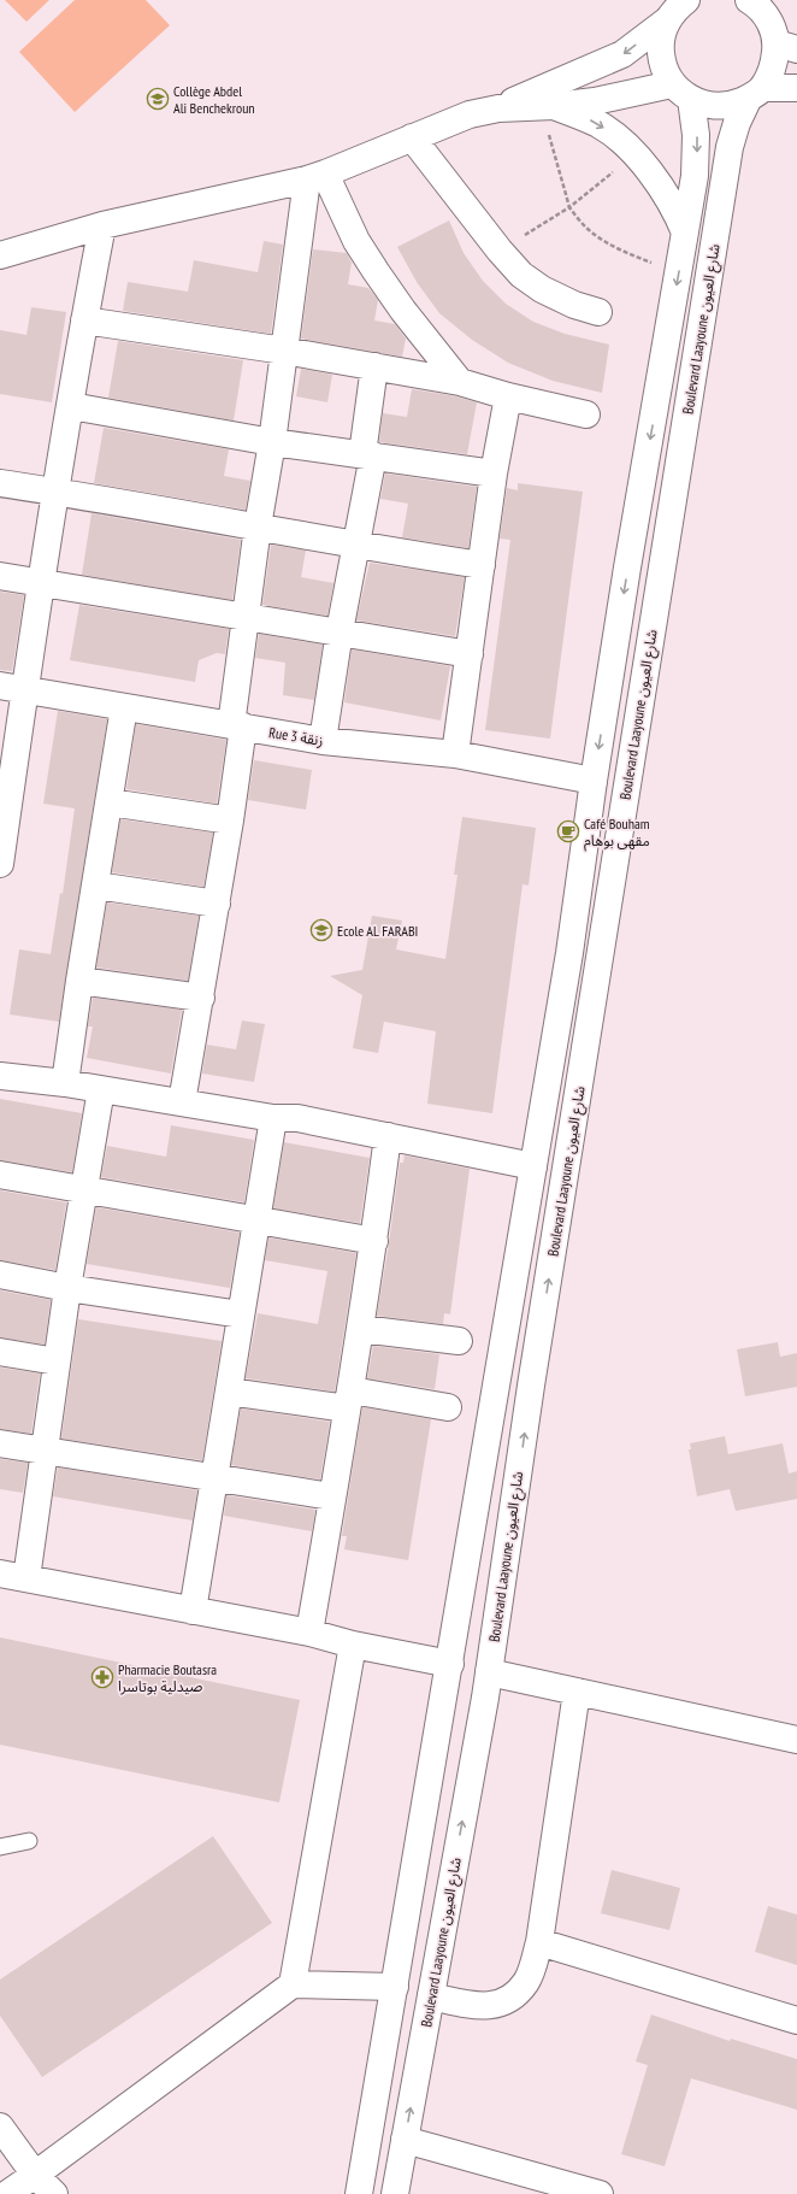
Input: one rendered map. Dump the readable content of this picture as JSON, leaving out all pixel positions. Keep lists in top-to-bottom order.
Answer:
{
  "streets": {
    "street": ["Boulevard Laayoune شارع العيون", "Rue 3 زنقة"]
  },
  "crossings": [
    ["Boulevard Laayoune شارع العيون", "Rue 3 زنقة"]
  ],
  "places": {
    "school or university": ["Collège Abdel Ali Benchekroun", "Ecole AL FARABI"],
    "cafe": ["Café Bouham مقهى بوهام"],
    "pharmacy": ["Pharmacie Boutasra صيدلية بوتاسرا"]
  }
}
